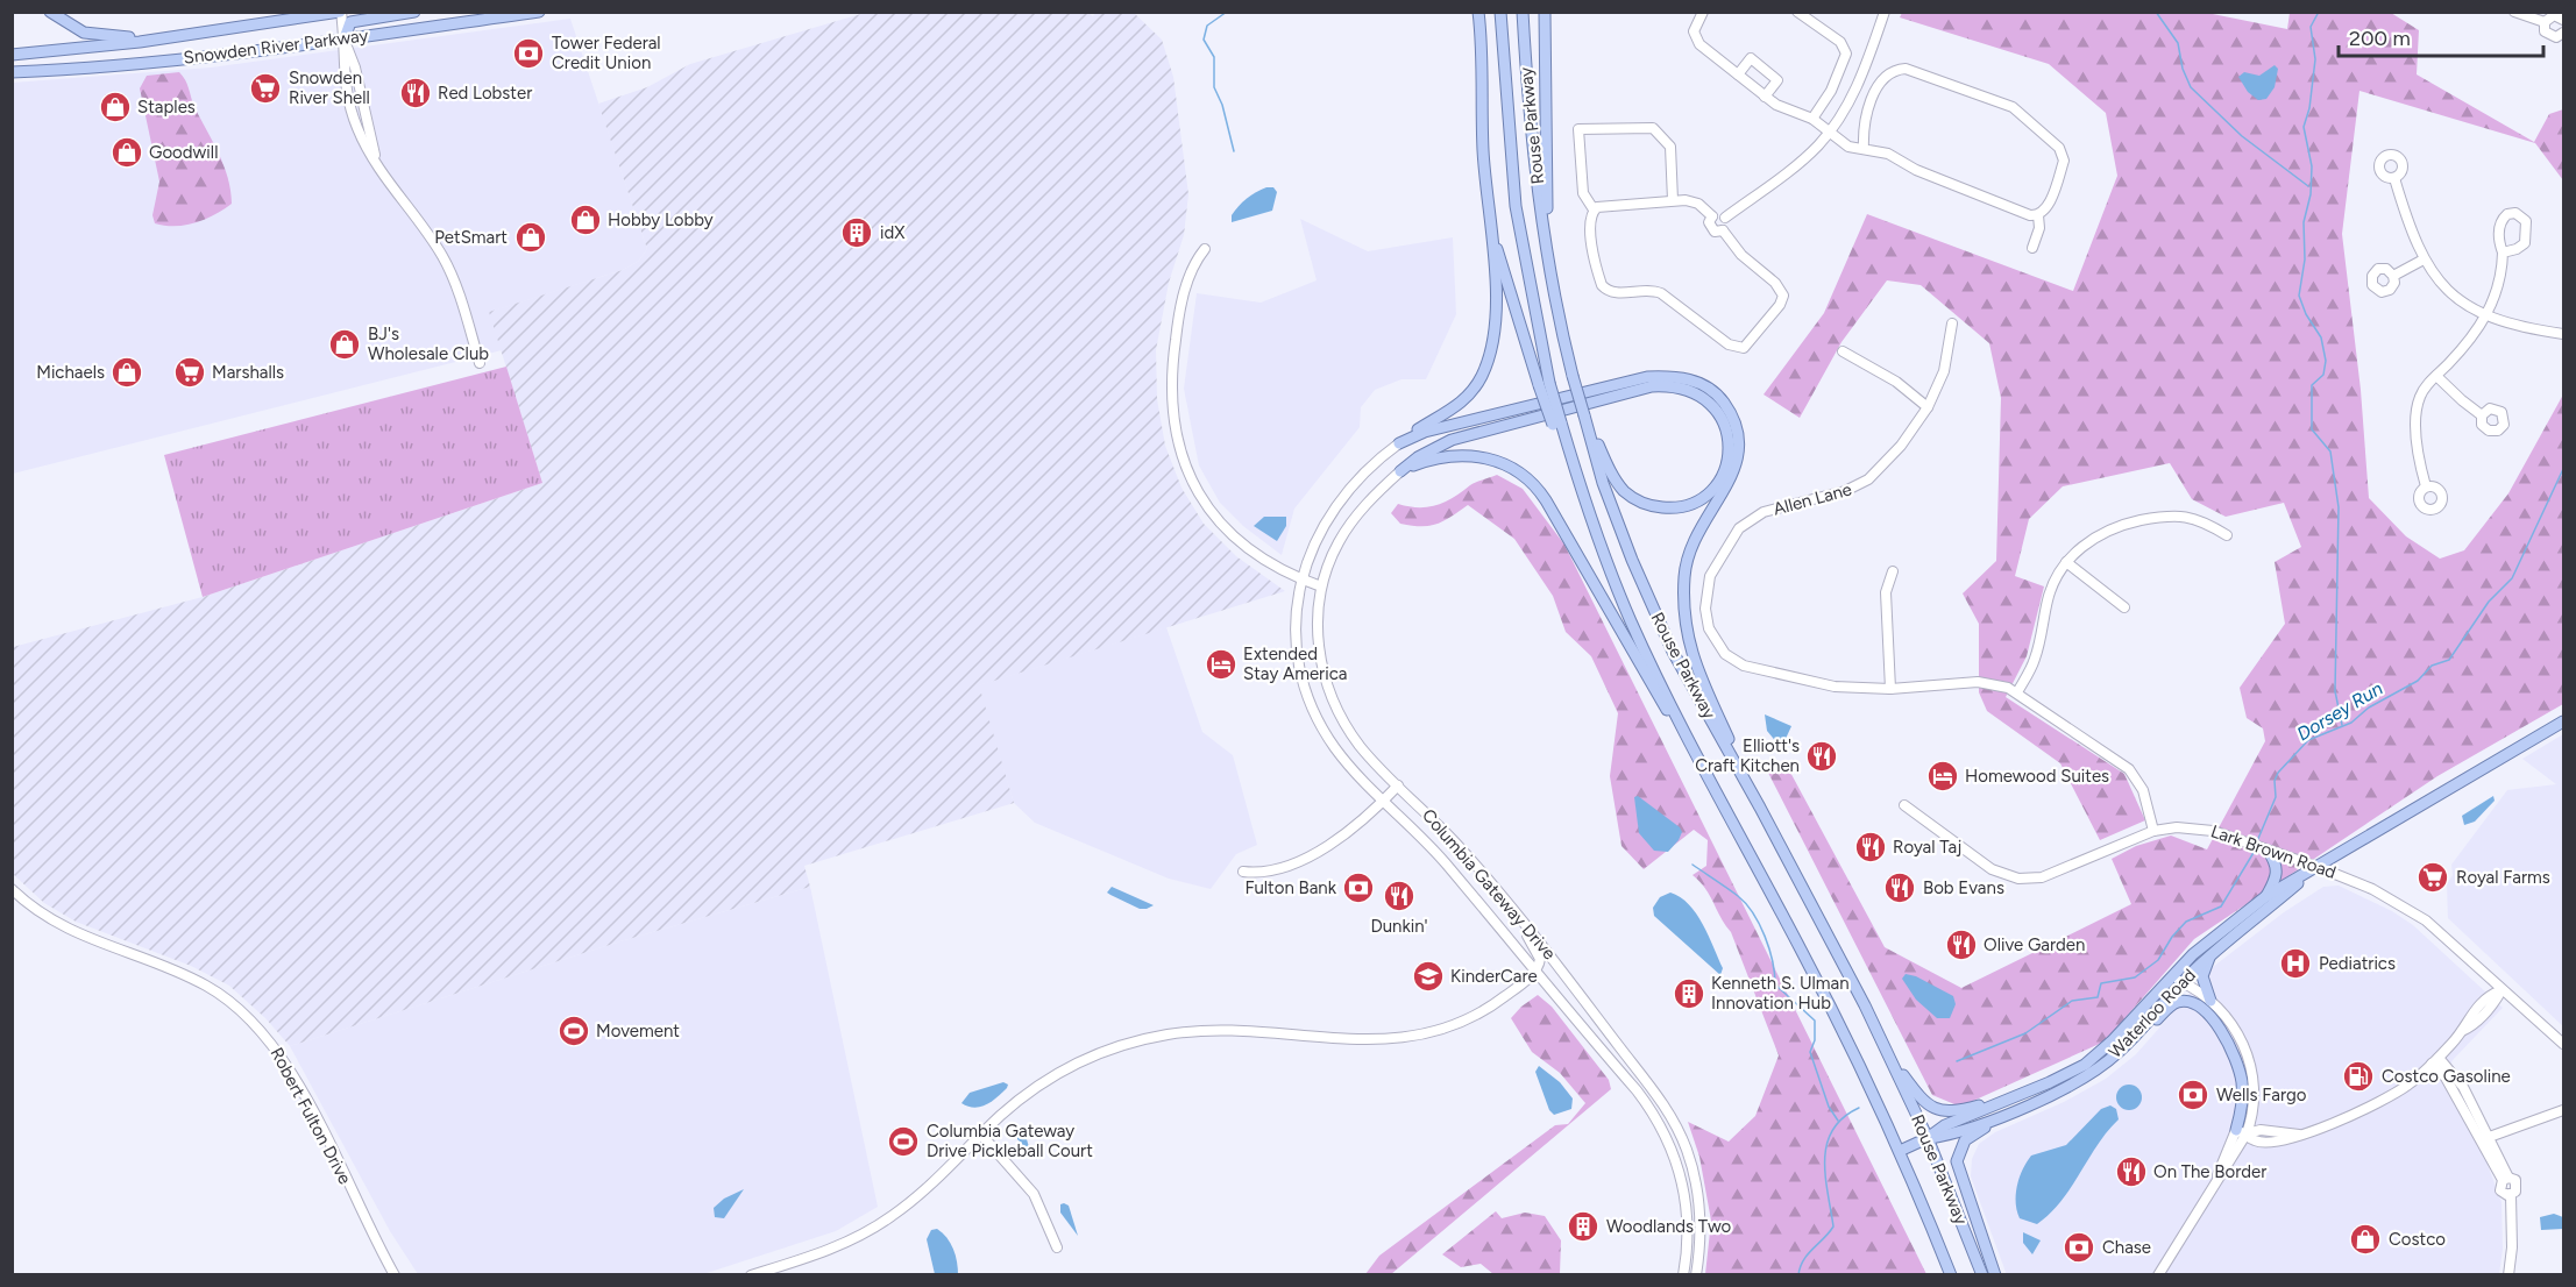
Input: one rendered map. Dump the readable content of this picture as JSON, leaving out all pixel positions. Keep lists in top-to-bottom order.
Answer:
{
  "streets": {
    "main road": ["Snowden River Parkway", "Rouse Parkway", "Waterloo Road"],
    "street": [
      "Allen Lane",
      "Lark Brown Road",
      "Columbia Gateway Drive",
      "Robert Fulton Drive"
    ]
  },
  "crossings": [
    ["Rouse Parkway", "Waterloo Road"],
    ["Lark Brown Road", "Waterloo Road"]
  ],
  "water": ["Dorsey Run"],
  "places": {
    "bank": [
      "Tower Federal Credit Union",
      "Fulton Bank",
      "Wells Fargo",
      "Chase"
    ],
    "supermarket": ["Snowden River Shell", "Marshalls", "Royal Farms"],
    "restaurant": [
      "Red Lobster",
      "Elliott's Craft Kitchen",
      "Royal Taj",
      "Bob Evans",
      "Dunkin'",
      "Olive Garden",
      "On The Border"
    ],
    "shop": [
      "Staples",
      "Goodwill",
      "Hobby Lobby",
      "PetSmart",
      "BJ's Wholesale Club",
      "Michaels",
      "Costco"
    ],
    "building": ["idX", "Kenneth S. Ulman Innovation Hub", "Woodlands Two"],
    "hotel": ["Extended Stay America", "Homewood Suites"],
    "hospital": ["Pediatrics"],
    "school or university": ["KinderCare"],
    "sports": ["Movement", "Columbia Gateway Drive Pickleball Court"],
    "fuel station": ["Costco Gasoline"]
  },
  "scale_bar": "200 m"
}
